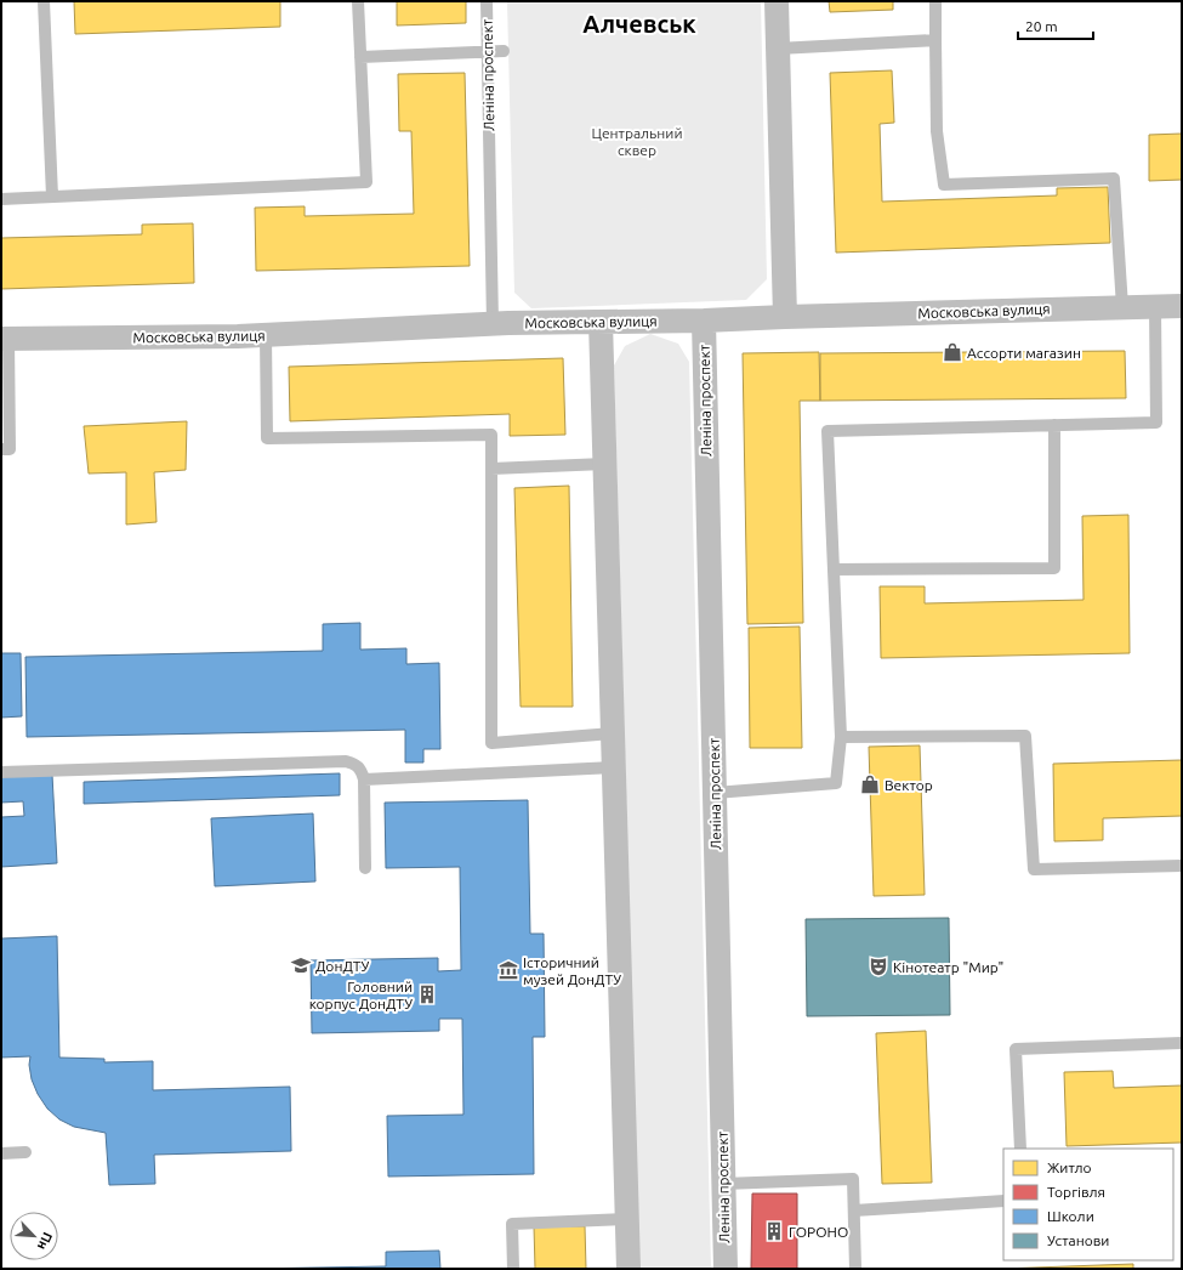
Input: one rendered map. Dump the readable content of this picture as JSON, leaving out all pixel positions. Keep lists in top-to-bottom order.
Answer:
{
  "streets": {
    "street": ["Леніна проспект", "Московська вулиця"]
  },
  "crossings": [
    ["Леніна проспект", "Московська вулиця"]
  ],
  "districts": ["Алчевськ"],
  "parks": ["Центральний сквер"],
  "places": {
    "shop": ["Ассорти магазин", "Вектор"],
    "school or university": ["ДонДТУ"],
    "theatre": ["Кінотеатр \"Мир\""],
    "museum": ["Історичний музей ДонДТУ"],
    "building": ["Головний корпус ДонДТУ", "ГОРОНО"]
  },
  "legend": [
    "Житло",
    "Торгівля",
    "Школи",
    "Установи"
  ],
  "scale_bar": "20 m",
  "north": "bottom right"
}
